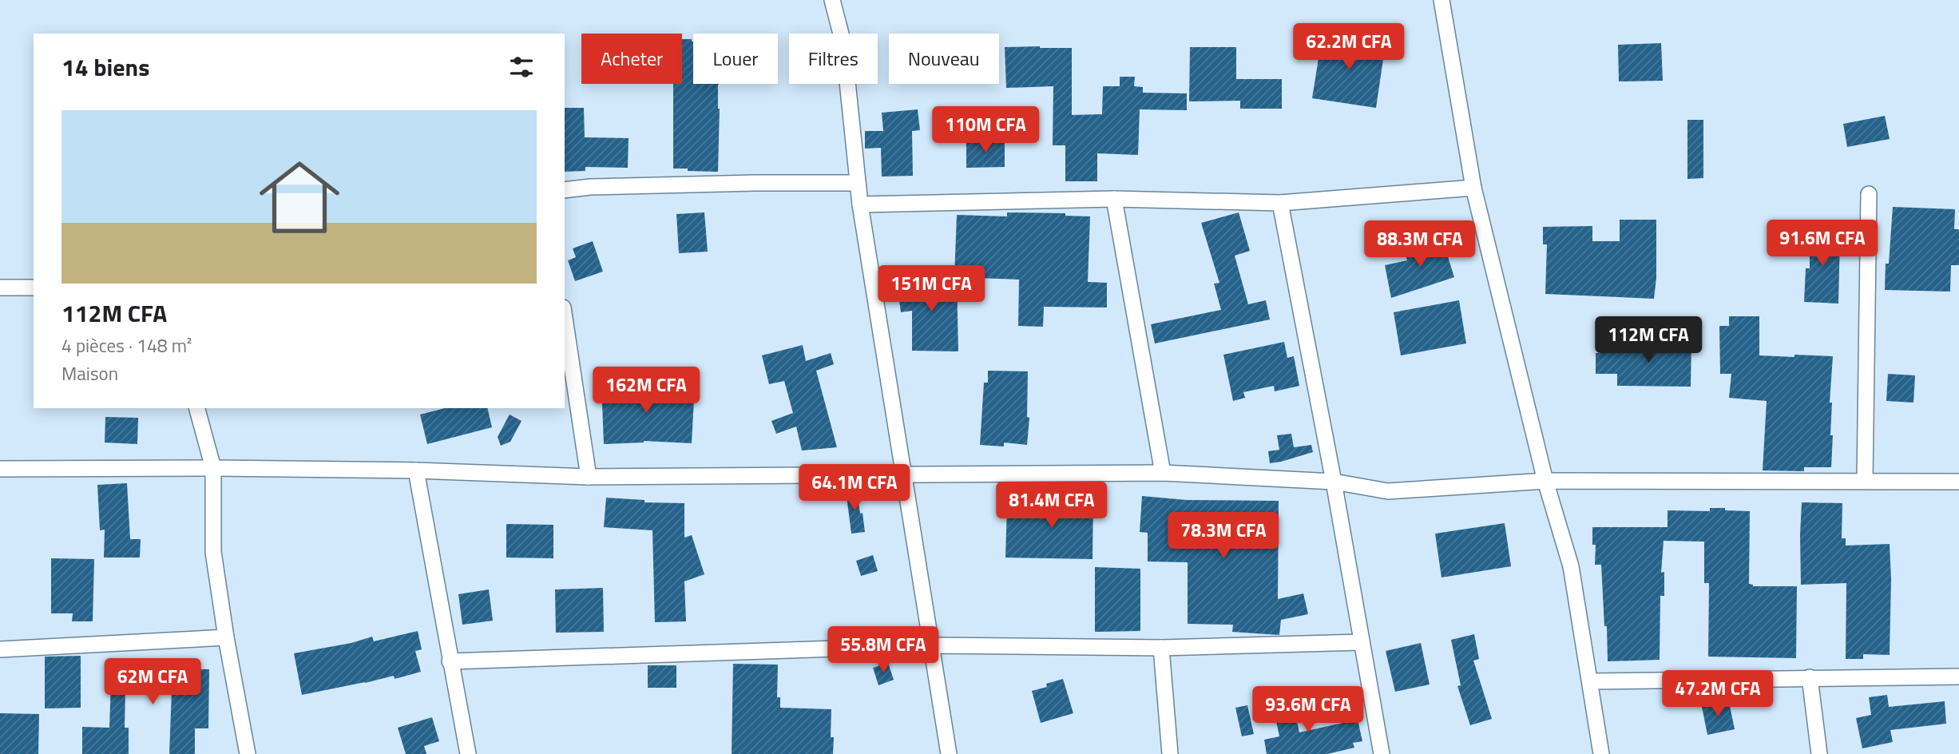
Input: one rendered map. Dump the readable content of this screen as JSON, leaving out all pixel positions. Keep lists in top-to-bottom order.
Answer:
{
  "page": {
    "price": [
      "62.2M CFA",
      "110M CFA",
      "91.6M CFA",
      "88.3M CFA",
      "151M CFA",
      "112M CFA",
      "162M CFA",
      "64.1M CFA",
      "81.4M CFA",
      "78.3M CFA",
      "55.8M CFA",
      "62M CFA",
      "47.2M CFA",
      "93.6M CFA"
    ],
    "chip": [
      "Acheter",
      "Louer",
      "Filtres",
      "Nouveau"
    ],
    "heading": "14 biens",
    "list": [
      {
        "name": "112M CFA",
        "note": "4 pièces · 148 m² · Maison"
      }
    ]
  }
}
